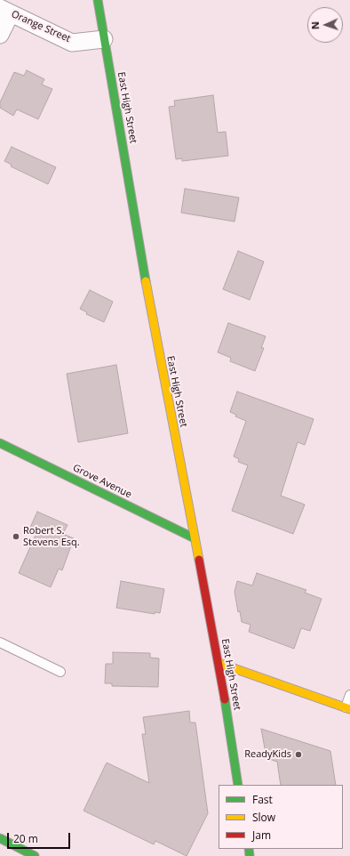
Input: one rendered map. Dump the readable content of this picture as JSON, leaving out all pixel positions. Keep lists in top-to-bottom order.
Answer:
{
  "streets": {
    "main road": ["East High Street", "Grove Avenue"],
    "street": ["Orange Street"]
  },
  "crossings": [
    ["Orange Street", "East High Street"],
    ["East High Street", "Grove Avenue"]
  ],
  "places": ["Robert S. Stevens Esq.", "ReadyKids"],
  "legend": ["Fast", "Slow", "Jam"],
  "scale_bar": "20 m",
  "north": "left"
}
